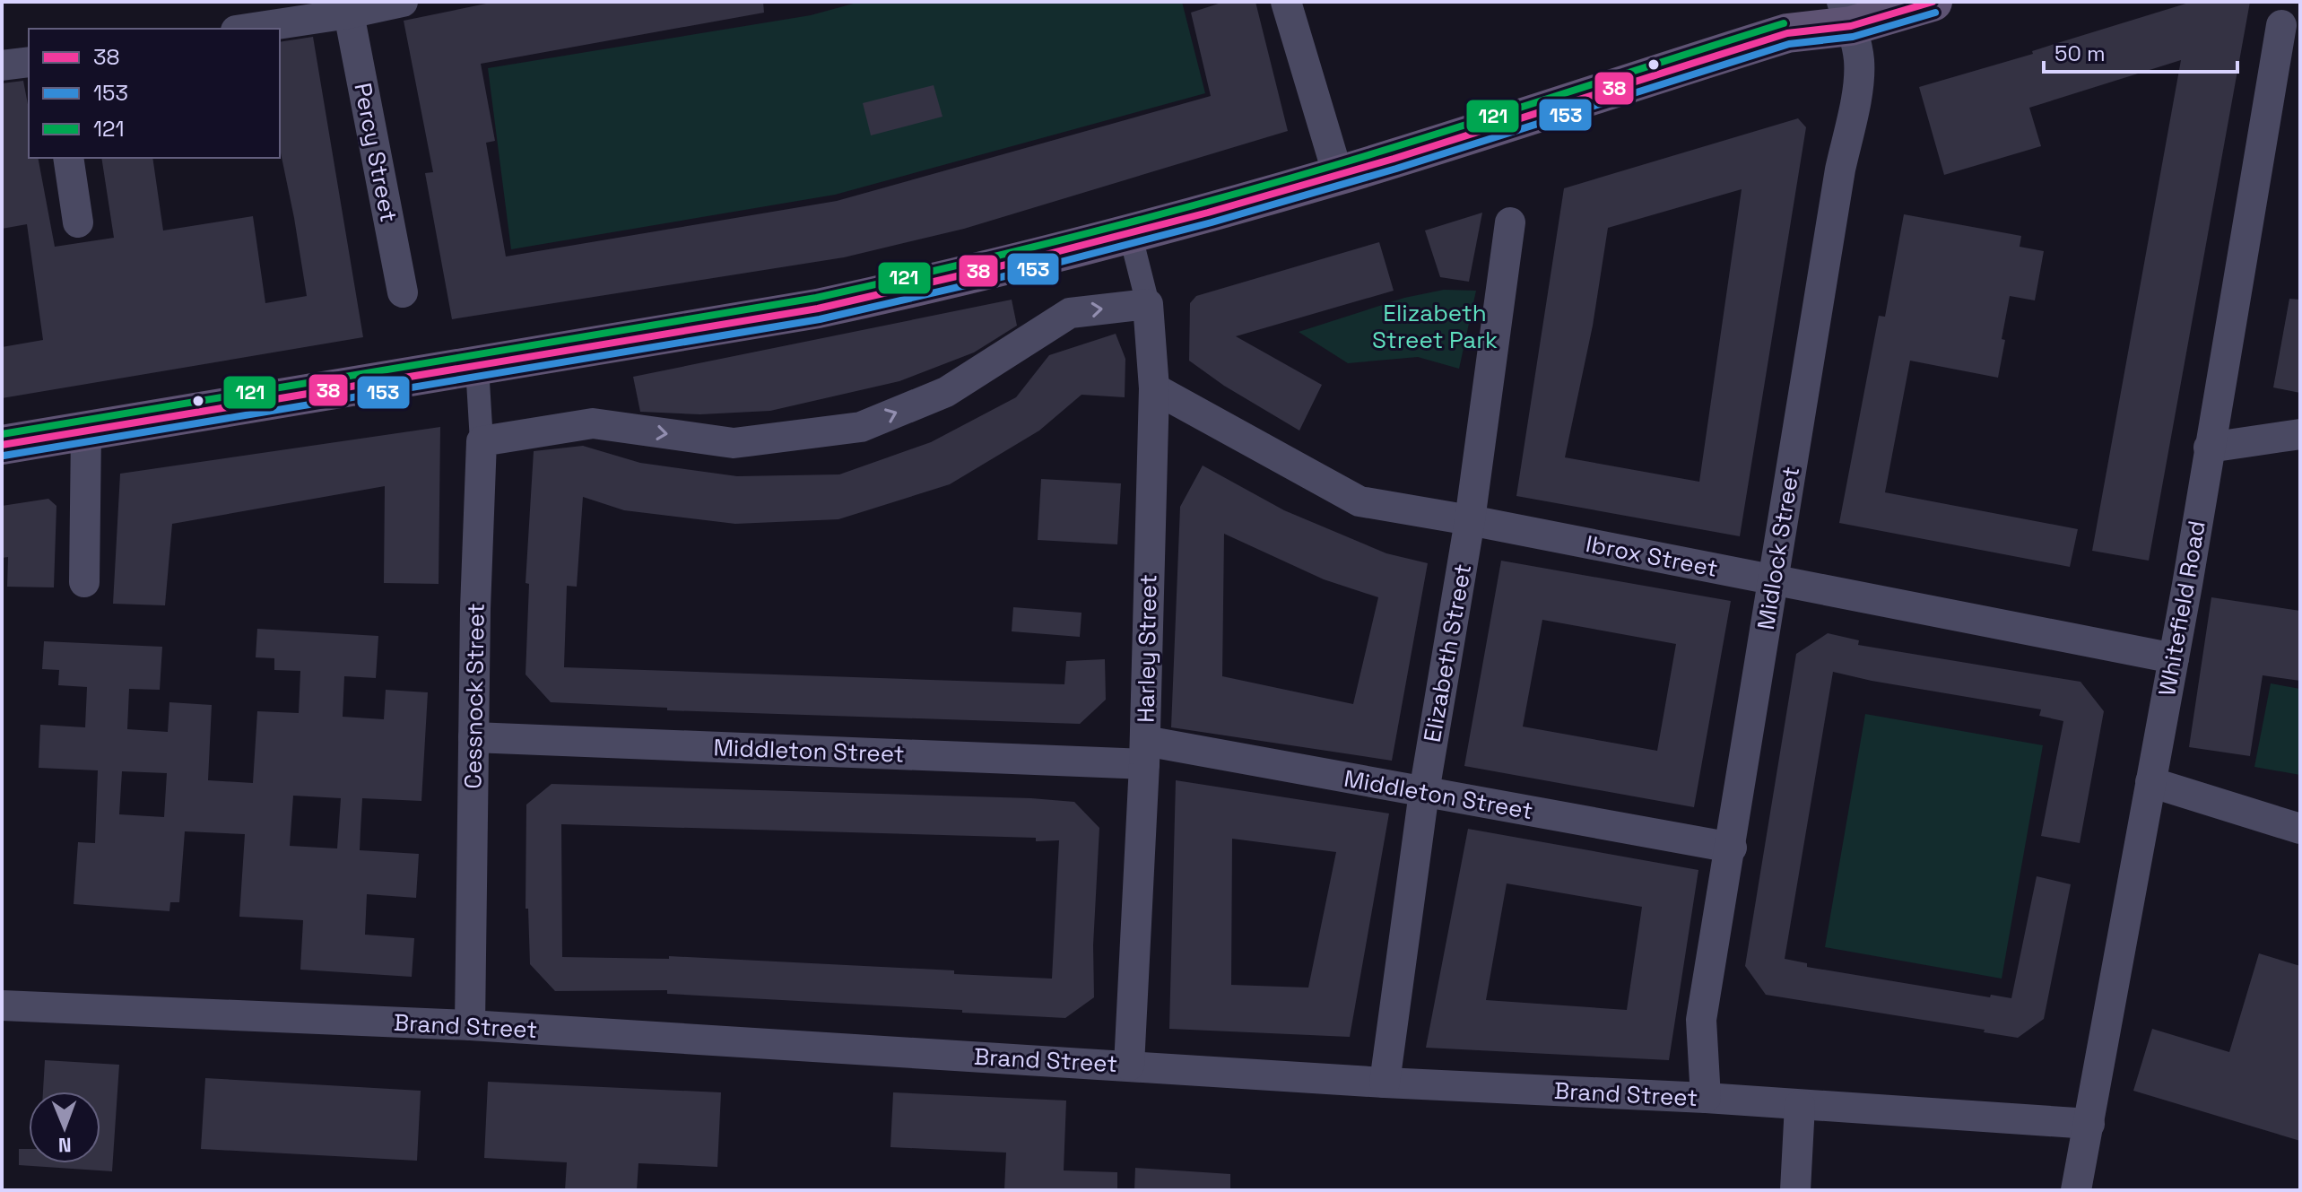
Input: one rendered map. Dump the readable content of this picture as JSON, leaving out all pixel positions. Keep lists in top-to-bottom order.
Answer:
{
  "streets": {
    "street": [
      "Percy Street",
      "Midlock Street",
      "Ibrox Street",
      "Whitefield Road",
      "Harley Street",
      "Elizabeth Street",
      "Cessnock Street",
      "Middleton Street",
      "Brand Street"
    ]
  },
  "crossings": [
    ["Midlock Street", "Ibrox Street"],
    ["Midlock Street", "Middleton Street"],
    ["Midlock Street", "Brand Street"],
    ["Ibrox Street", "Whitefield Road"],
    ["Ibrox Street", "Harley Street"],
    ["Ibrox Street", "Elizabeth Street"],
    ["Whitefield Road", "Brand Street"],
    ["Harley Street", "Middleton Street"],
    ["Harley Street", "Brand Street"],
    ["Elizabeth Street", "Middleton Street"],
    ["Elizabeth Street", "Brand Street"],
    ["Cessnock Street", "Middleton Street"],
    ["Cessnock Street", "Brand Street"]
  ],
  "parks": ["Elizabeth Street Park"],
  "lines": ["transit line 38", "transit line 153", "transit line 121"],
  "legend": ["38", "153", "121"],
  "scale_bar": "50 m",
  "north": "bottom"
}
